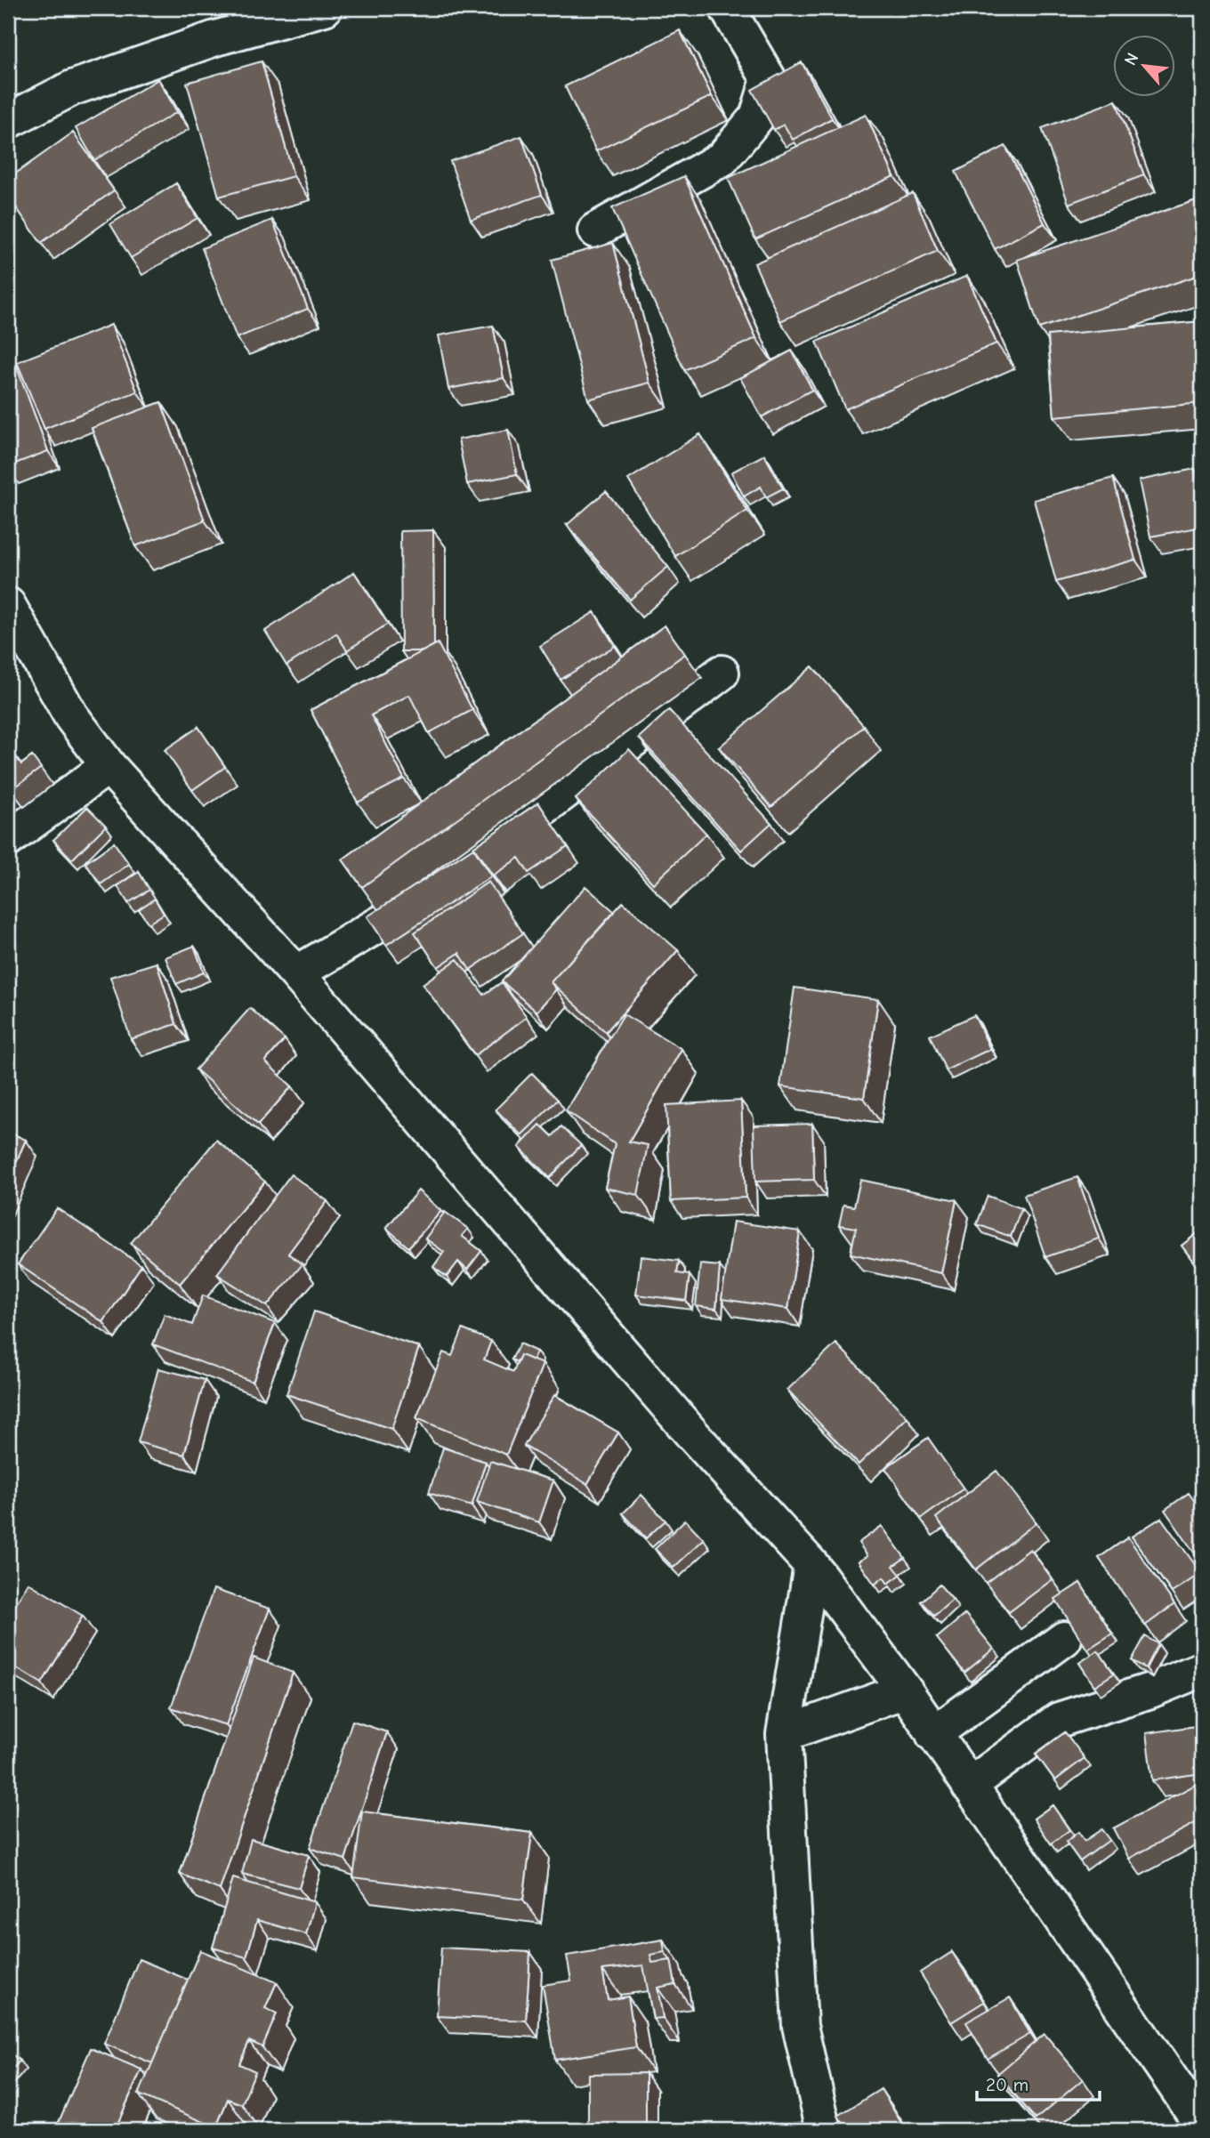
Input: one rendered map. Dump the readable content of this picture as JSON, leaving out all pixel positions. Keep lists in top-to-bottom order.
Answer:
{
  "scale_bar": "20 m",
  "north": "top left"
}
